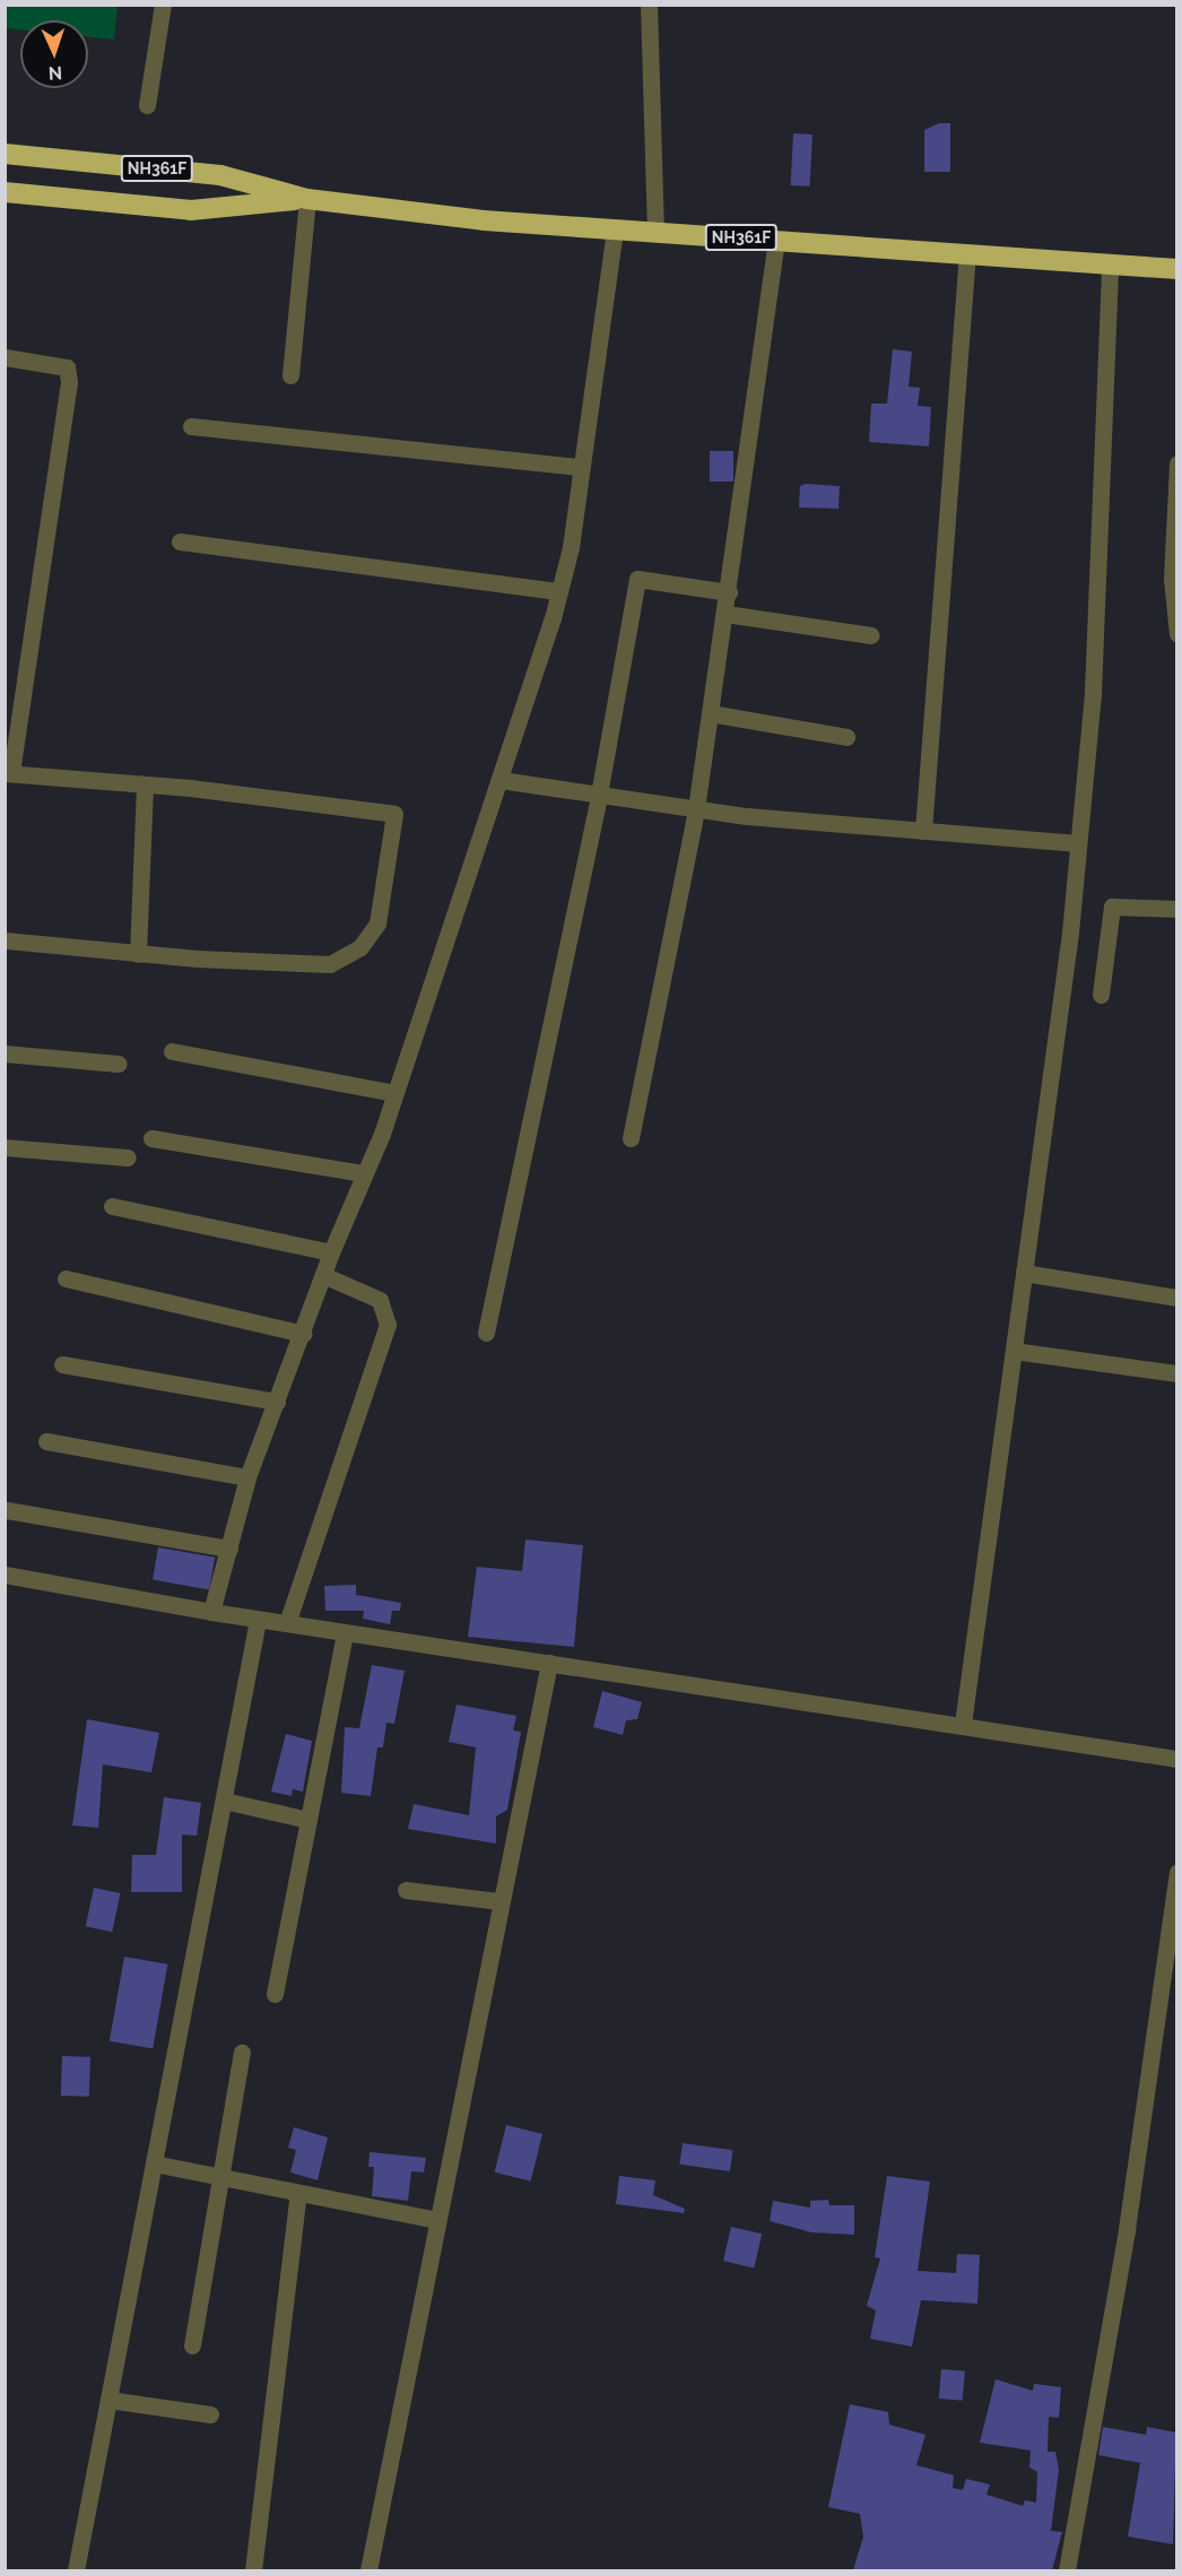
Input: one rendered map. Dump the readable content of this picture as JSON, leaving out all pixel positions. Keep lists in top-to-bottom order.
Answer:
{
  "streets": {
    "highway": ["NH361F"]
  },
  "north": "bottom"
}
